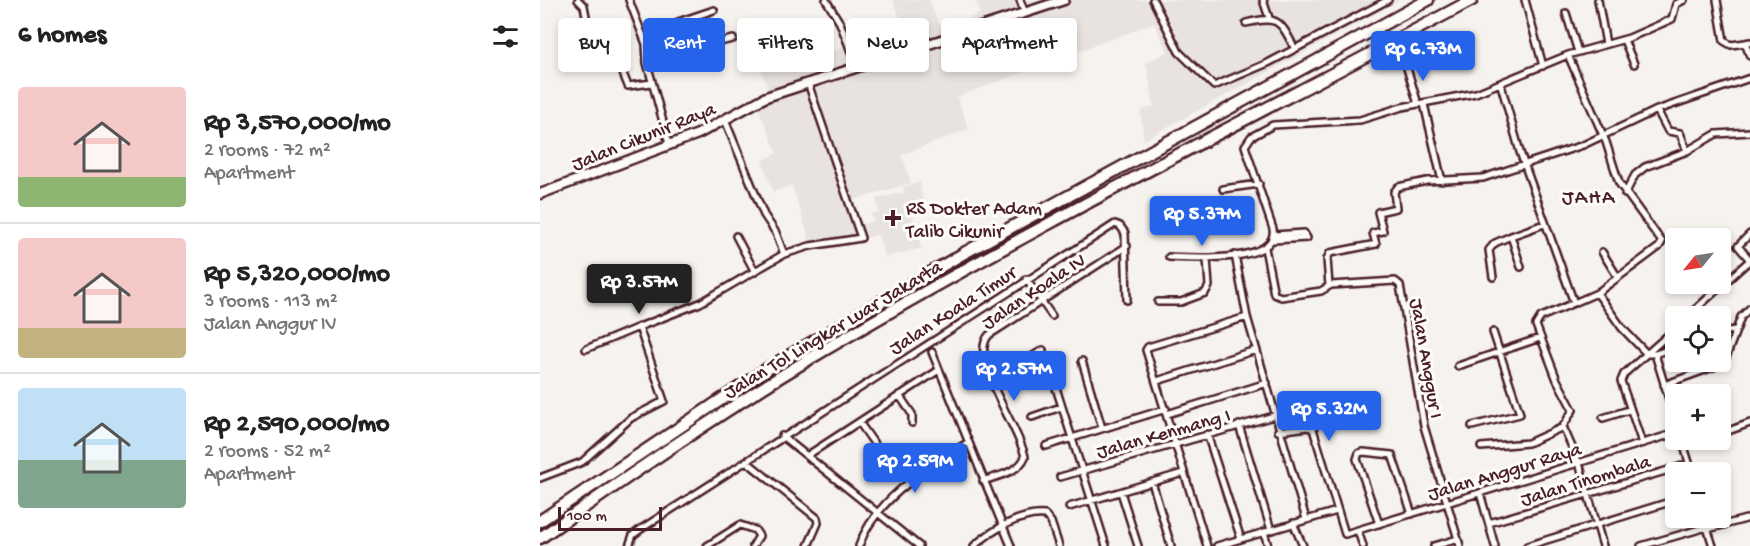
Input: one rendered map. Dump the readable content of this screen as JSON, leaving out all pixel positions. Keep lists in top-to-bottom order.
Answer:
{
  "streets": {
    "highway": ["Jalan Tol Lingkar Luar Jakarta"],
    "street": [
      "Jalan Cikunir Raya",
      "Jalan Koala IV",
      "Jalan Koala Timur",
      "Jalan Anggur I",
      "Jalan Kenmang I",
      "Jalan Anggur Raya",
      "Jalan Tinombala"
    ]
  },
  "crossings": [
    ["Jalan Koala IV", "Jalan Koala Timur"],
    ["Jalan Anggur I", "Jalan Anggur Raya"]
  ],
  "districts": ["JAHA"],
  "places": {
    "health": ["RS Dokter Adam Talib Cikunir"]
  },
  "scale_bar": "100 m",
  "north": "bottom left",
  "page": {
    "heading": "6 homes",
    "chip": [
      "Buy",
      "Rent",
      "Filters",
      "New",
      "Apartment"
    ],
    "price": [
      "Rp 6.73M",
      "Rp 5.37M",
      "Rp 3.57M",
      "Rp 2.57M",
      "Rp 5.32M",
      "Rp 2.59M"
    ],
    "list": [
      {
        "name": "Rp 3,570,000/mo",
        "note": "2 rooms · 72 m² · Apartment"
      },
      {
        "name": "Rp 5,320,000/mo",
        "note": "3 rooms · 113 m² · Jalan Anggur IV"
      },
      {
        "name": "Rp 2,590,000/mo",
        "note": "2 rooms · 52 m² · Apartment"
      }
    ],
    "map_buttons": ["+", "−"],
    "scale": "100 m"
  }
}
